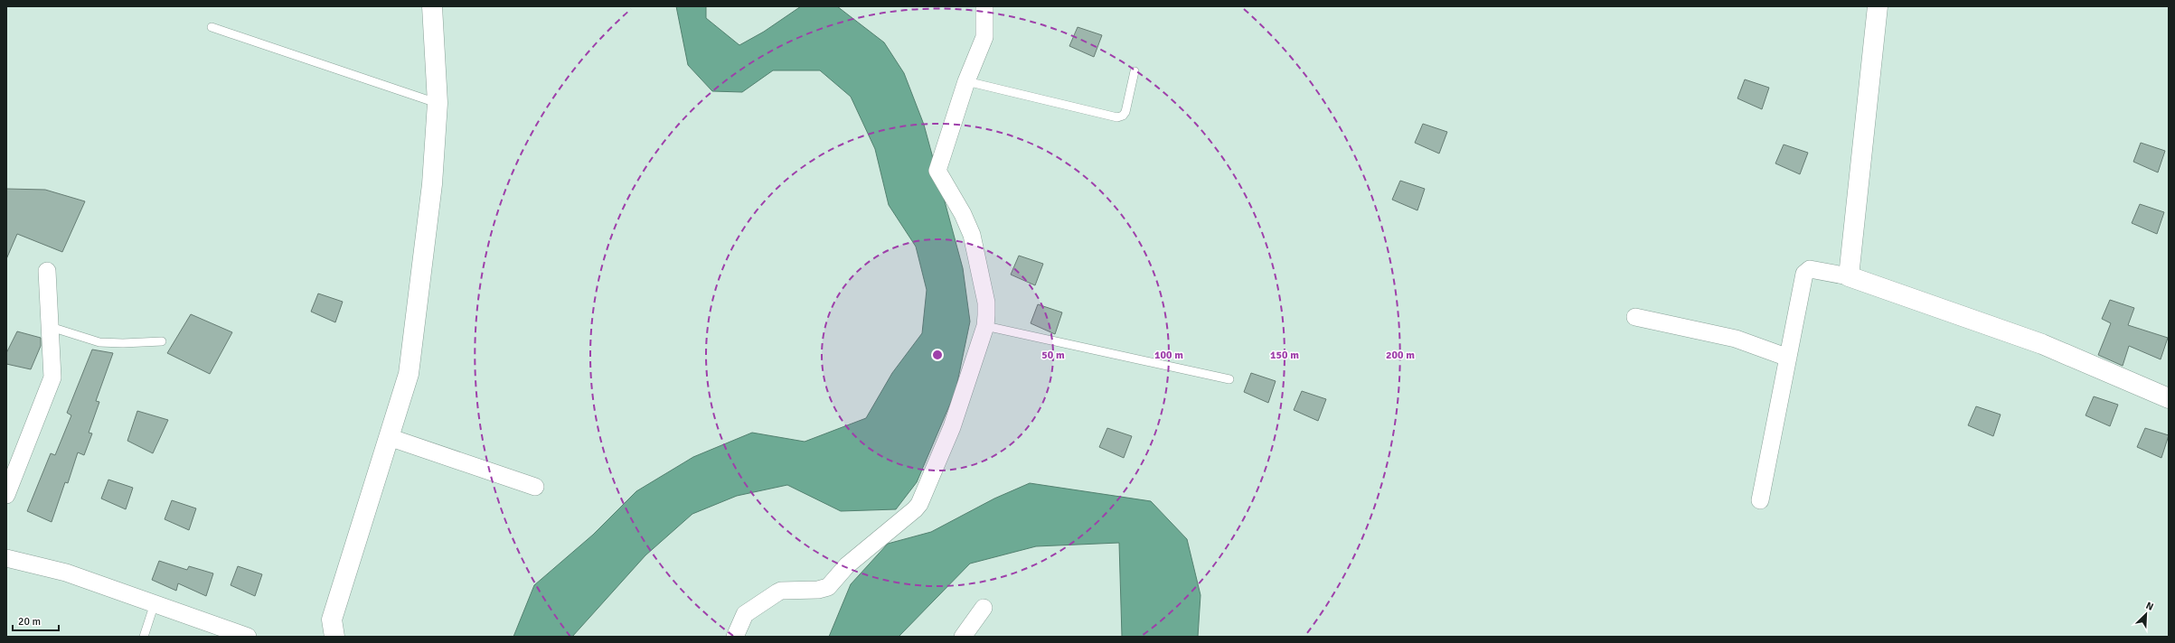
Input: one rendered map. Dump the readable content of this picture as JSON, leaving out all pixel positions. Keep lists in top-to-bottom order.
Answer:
{
  "scale_bar": "20 m",
  "north": "top right",
  "rings": [
    "50 m",
    "100 m",
    "150 m",
    "200 m"
  ]
}
